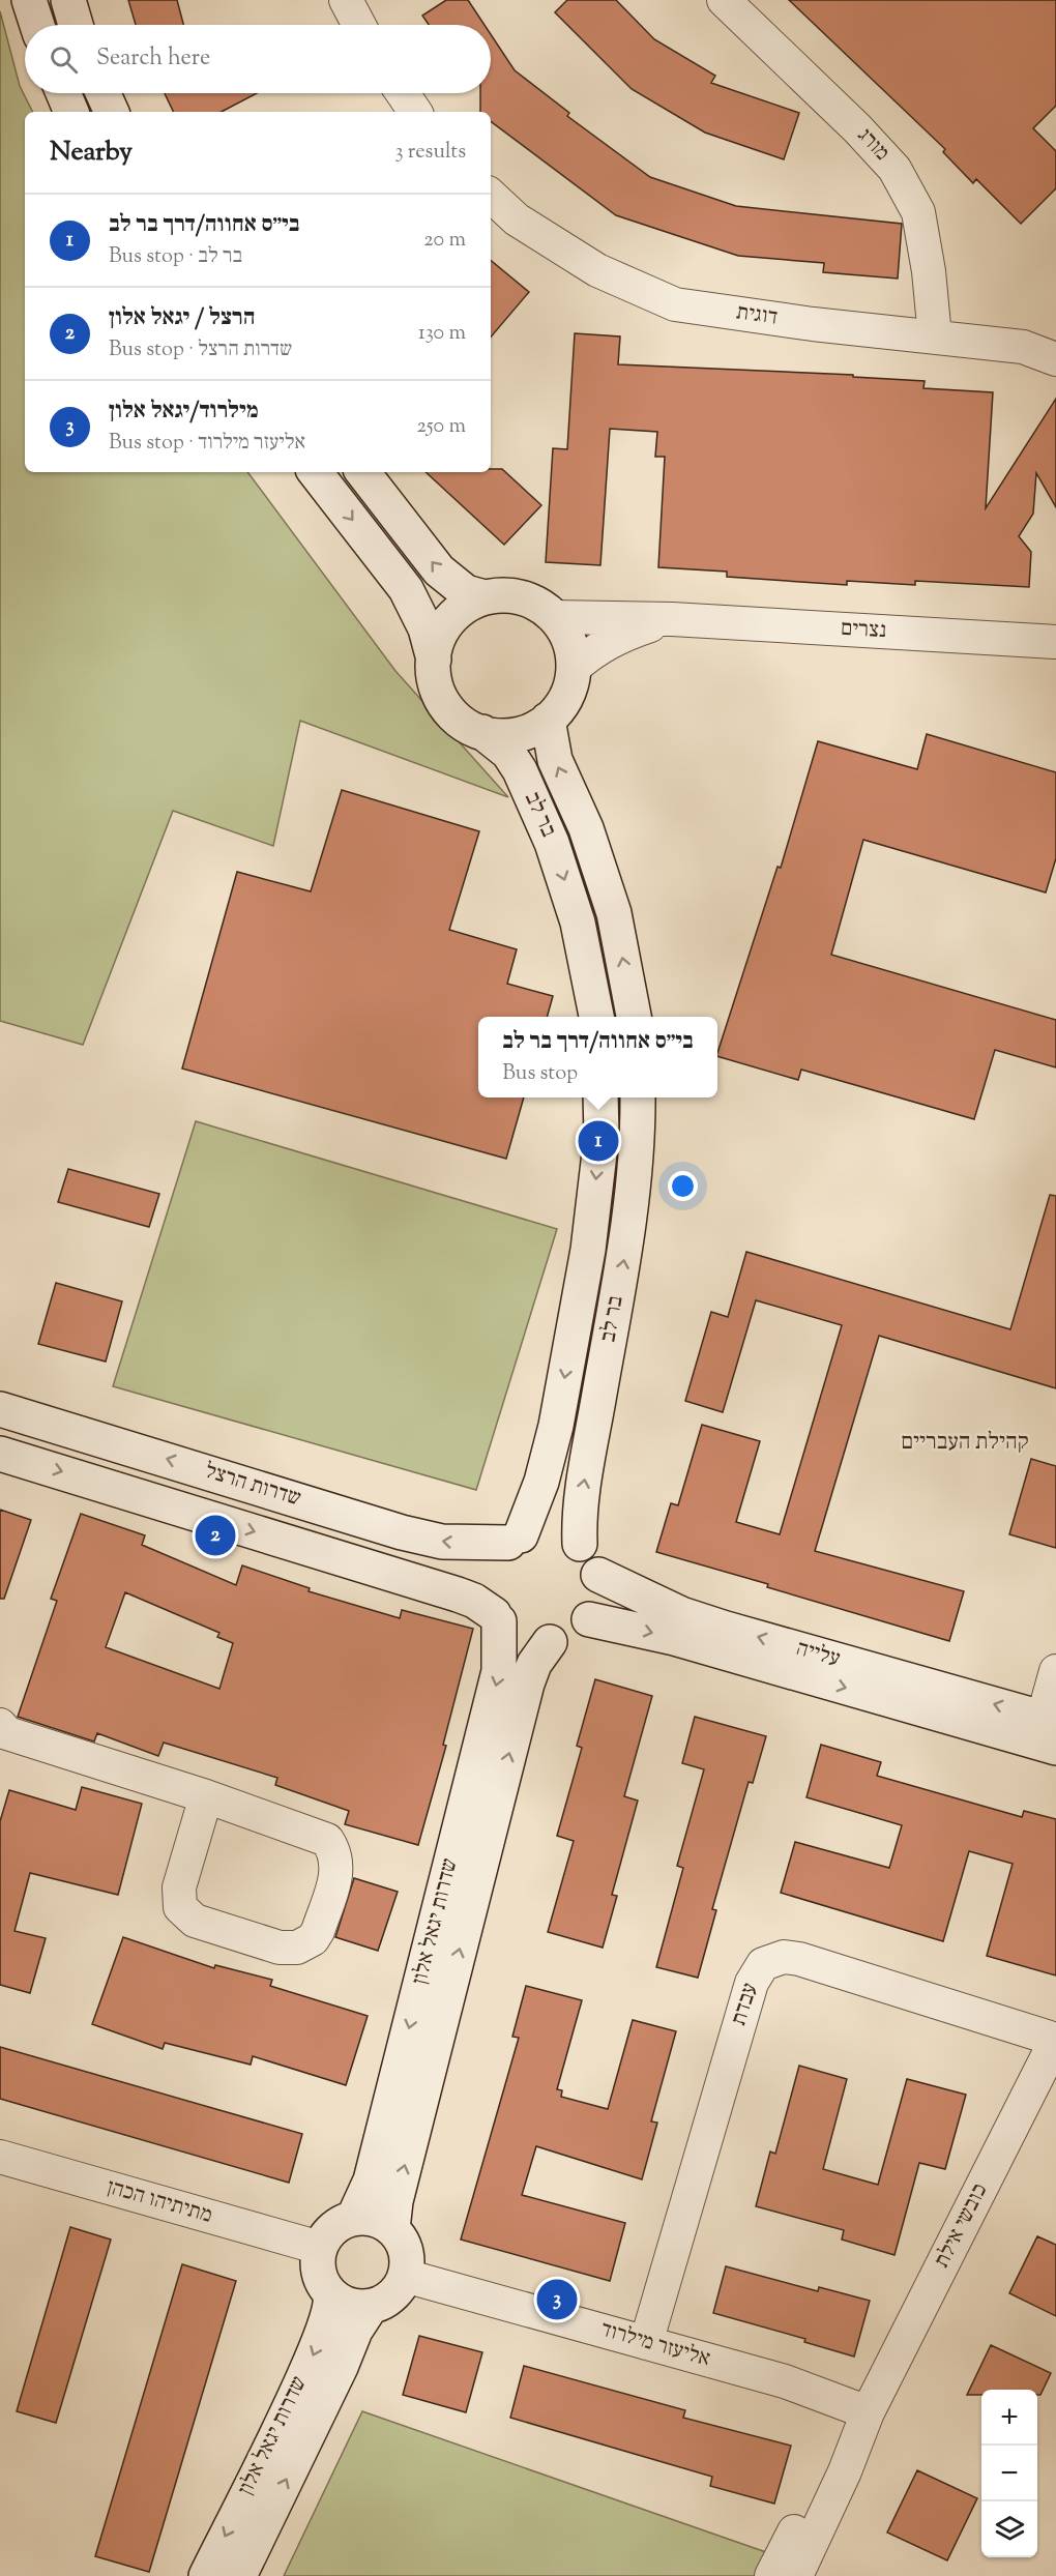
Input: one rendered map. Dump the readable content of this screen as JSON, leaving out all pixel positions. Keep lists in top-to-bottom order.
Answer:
{
  "streets": {
    "street": [
      "מורג",
      "דוגית",
      "נצרים",
      "בר לב",
      "שדרות הרצל",
      "עלייה",
      "שדרות יגאל אלון",
      "עבדת",
      "מתיתיהו הכהן",
      "כובשי אילת",
      "אליעזר מילרוד"
    ]
  },
  "crossings": [
    ["מורג", "דוגית"],
    ["נצרים", "בר לב"],
    ["בר לב", "שדרות הרצל"],
    ["בר לב", "עלייה"],
    ["בר לב", "שדרות יגאל אלון"],
    ["שדרות הרצל", "עלייה"],
    ["שדרות הרצל", "שדרות יגאל אלון"],
    ["עלייה", "שדרות יגאל אלון"],
    ["שדרות יגאל אלון", "מתיתיהו הכהן"],
    ["שדרות יגאל אלון", "אליעזר מילרוד"],
    ["עבדת", "כובשי אילת"],
    ["עבדת", "אליעזר מילרוד"],
    ["מתיתיהו הכהן", "אליעזר מילרוד"],
    ["כובשי אילת", "אליעזר מילרוד"]
  ],
  "districts": ["קהילת העבריים"],
  "page": {
    "search": "Search here",
    "heading": ["Nearby", "3 results"],
    "list": [
      {
        "mark": "1",
        "name": "בי״ס אחווה/דרך בר לב",
        "note": "Bus stop · בר לב",
        "value": "20 m"
      },
      {
        "mark": "2",
        "name": "הרצל / יגאל אלון",
        "note": "Bus stop · שדרות הרצל",
        "value": "130 m"
      },
      {
        "mark": "3",
        "name": "מילרוד/יגאל אלון",
        "note": "Bus stop · אליעזר מילרוד",
        "value": "250 m"
      }
    ],
    "popup": ["בי״ס אחווה/דרך בר לב", "Bus stop"],
    "pins": ["1", "2", "3"],
    "map_buttons": ["+", "−"]
  }
}
